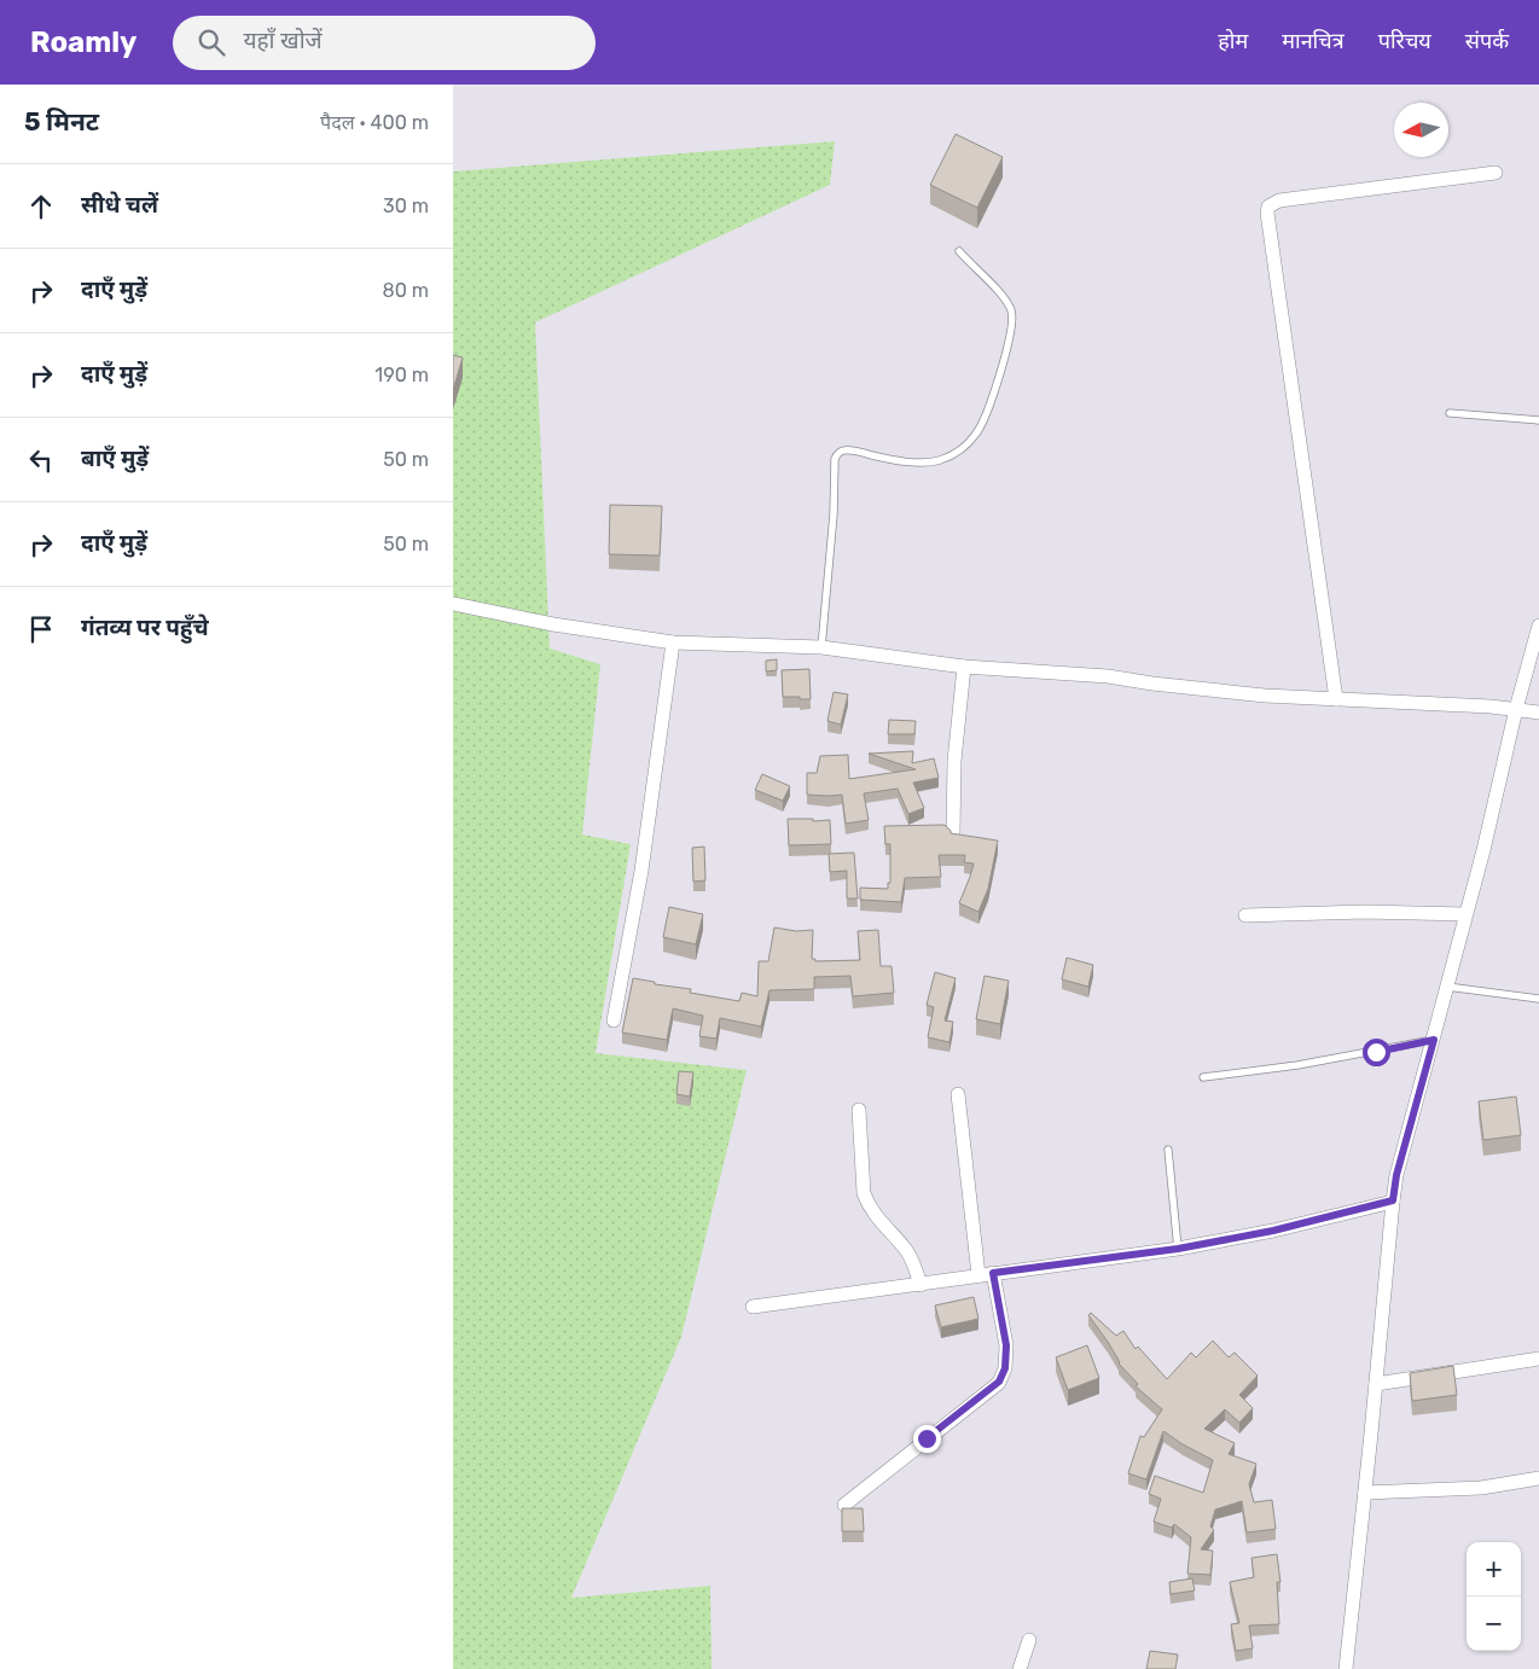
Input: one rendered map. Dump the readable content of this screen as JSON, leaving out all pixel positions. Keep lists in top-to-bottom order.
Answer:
{
  "north": "left",
  "page": {
    "header": "Roamly",
    "search": "यहाँ खोजें",
    "nav": [
      "होम",
      "मानचित्र",
      "परिचय",
      "संपर्क"
    ],
    "heading": ["5 मिनट", "पैदल · 400 m"],
    "list": [
      ["सीधे चलें", "30 m"],
      ["दाएँ मुड़ें", "80 m"],
      ["दाएँ मुड़ें", "190 m"],
      ["बाएँ मुड़ें", "50 m"],
      ["दाएँ मुड़ें", "50 m"],
      "गंतव्य पर पहुँचे"
    ],
    "map_buttons": ["+", "−"]
  }
}
